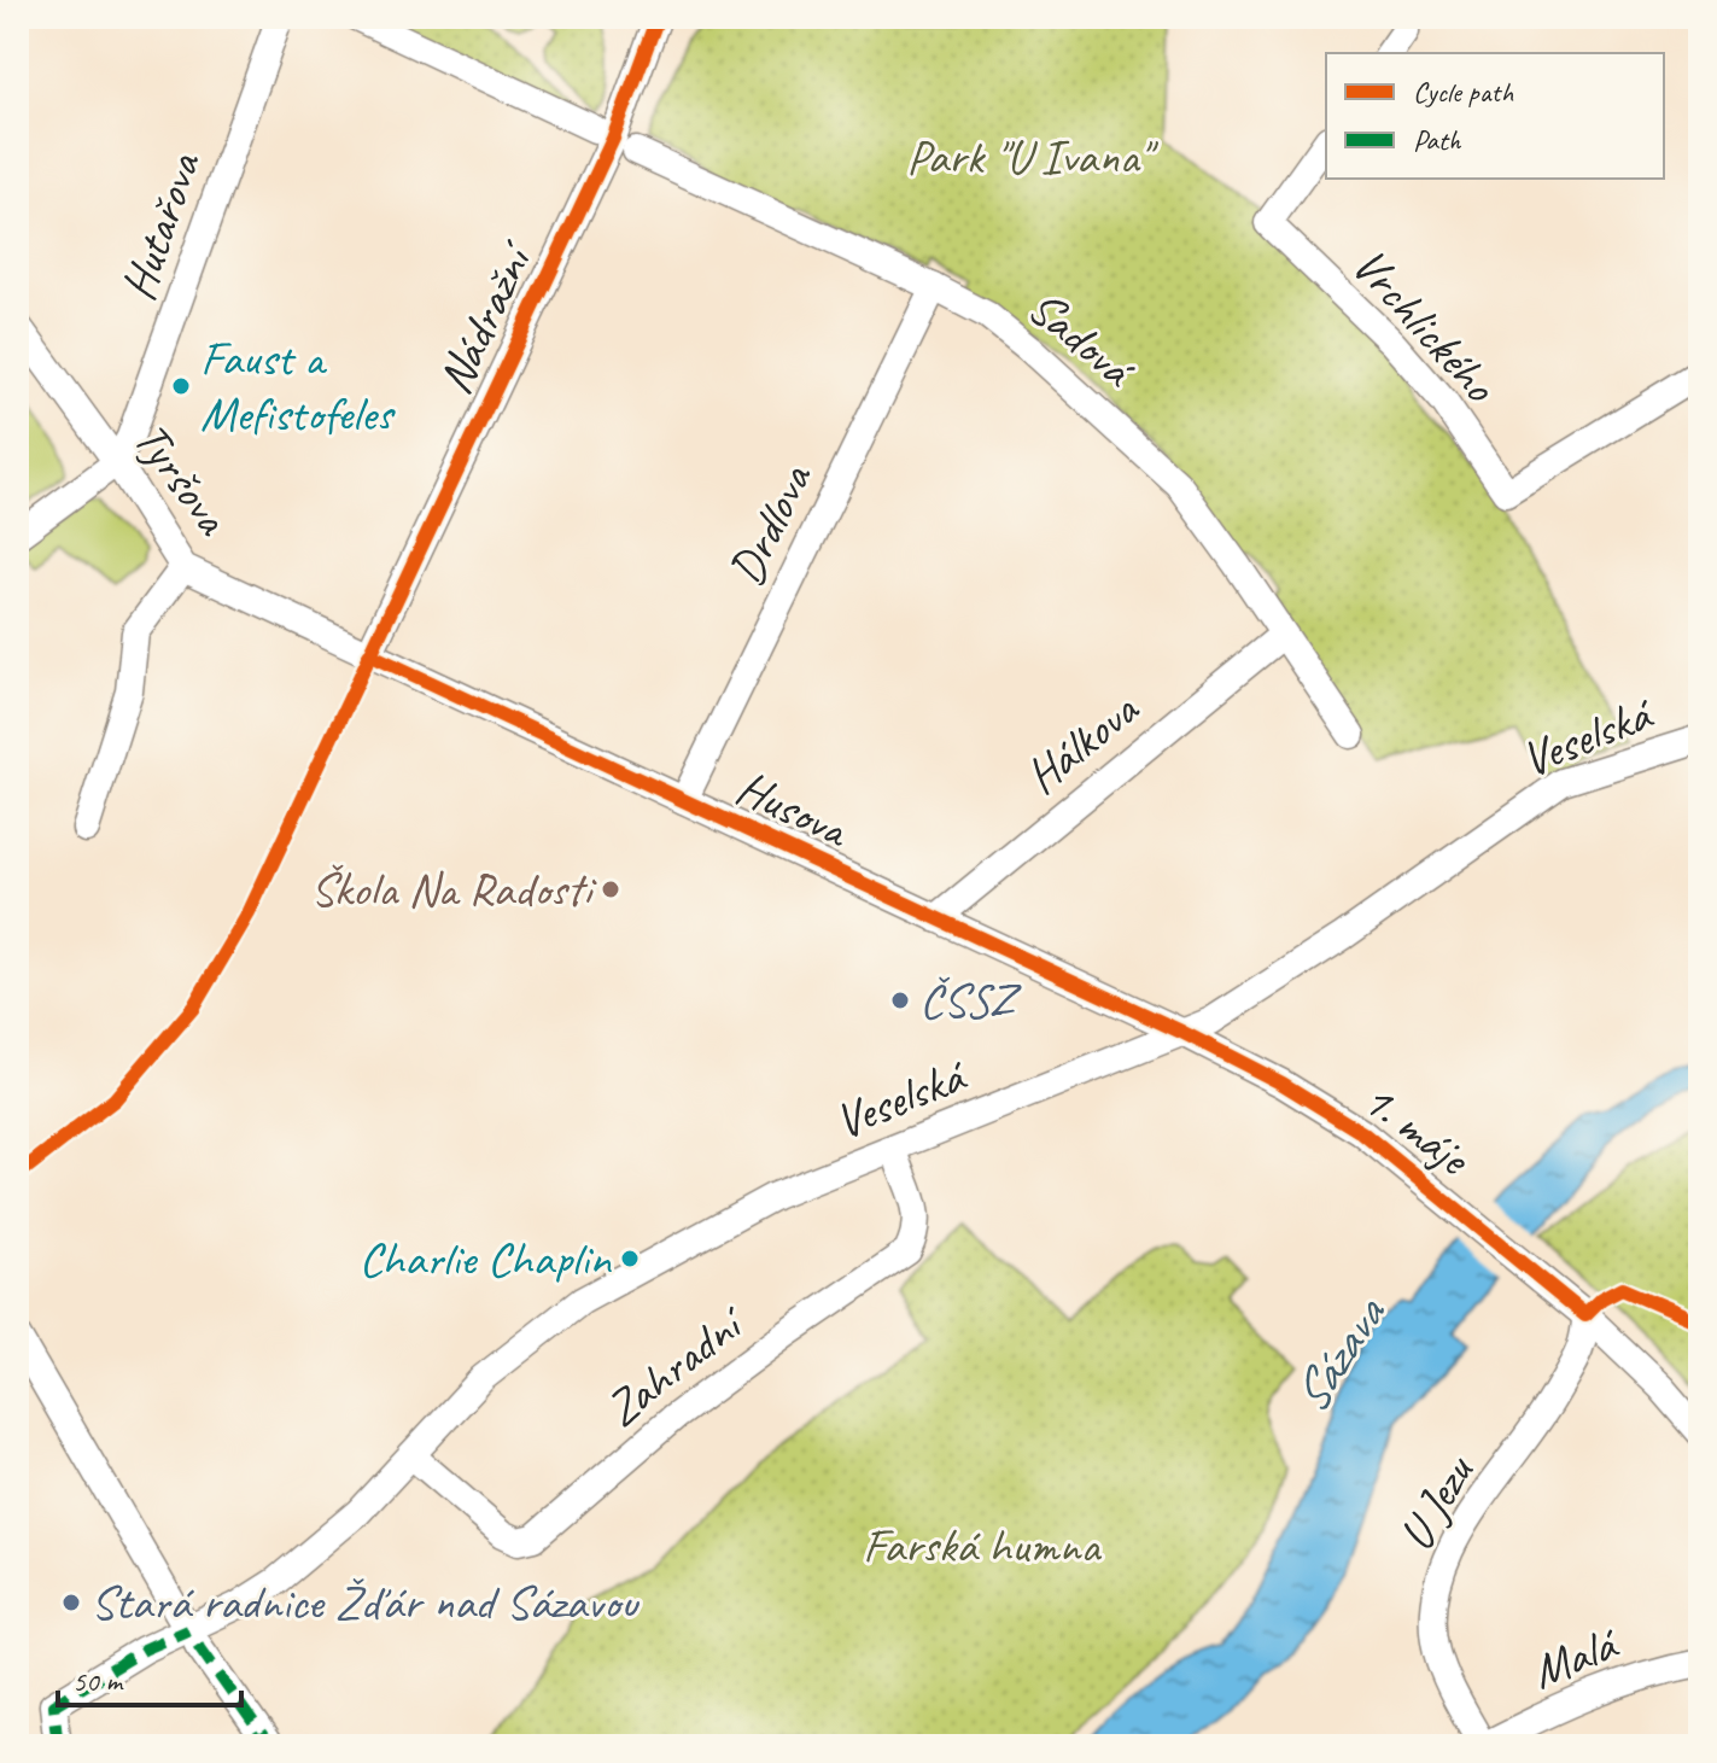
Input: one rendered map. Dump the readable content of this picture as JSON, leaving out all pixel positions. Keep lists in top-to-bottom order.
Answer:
{
  "streets": {
    "street": [
      "Hutařova",
      "Nádražní",
      "Vrchlického",
      "Sadová",
      "Tyršova",
      "Drdlova",
      "Veselská",
      "Hálkova",
      "Husova",
      "1. máje",
      "Zahradní",
      "U Jezu",
      "Malá"
    ]
  },
  "crossings": [
    ["Hutařova", "Tyršova"],
    ["Nádražní", "Tyršova"],
    ["Nádražní", "Husova"],
    ["Sadová", "Drdlova"],
    ["Sadová", "Hálkova"],
    ["Tyršova", "Husova"],
    ["Drdlova", "Husova"],
    ["Veselská", "Husova"],
    ["Veselská", "1. máje"],
    ["Veselská", "Zahradní"],
    ["Hálkova", "Husova"],
    ["Husova", "1. máje"],
    ["1. máje", "U Jezu"],
    ["U Jezu", "Malá"]
  ],
  "water": ["Sázava"],
  "parks": ["Park \"U Ivana\"", "Farská humna"],
  "places": [
    "Faust a Mefistofeles",
    "Škola Na Radosti",
    "ČSSZ",
    "Charlie Chaplin",
    "Stará radnice Žďár nad Sázavou"
  ],
  "legend": ["Cycle path", "Path"],
  "scale_bar": "50 m"
}
